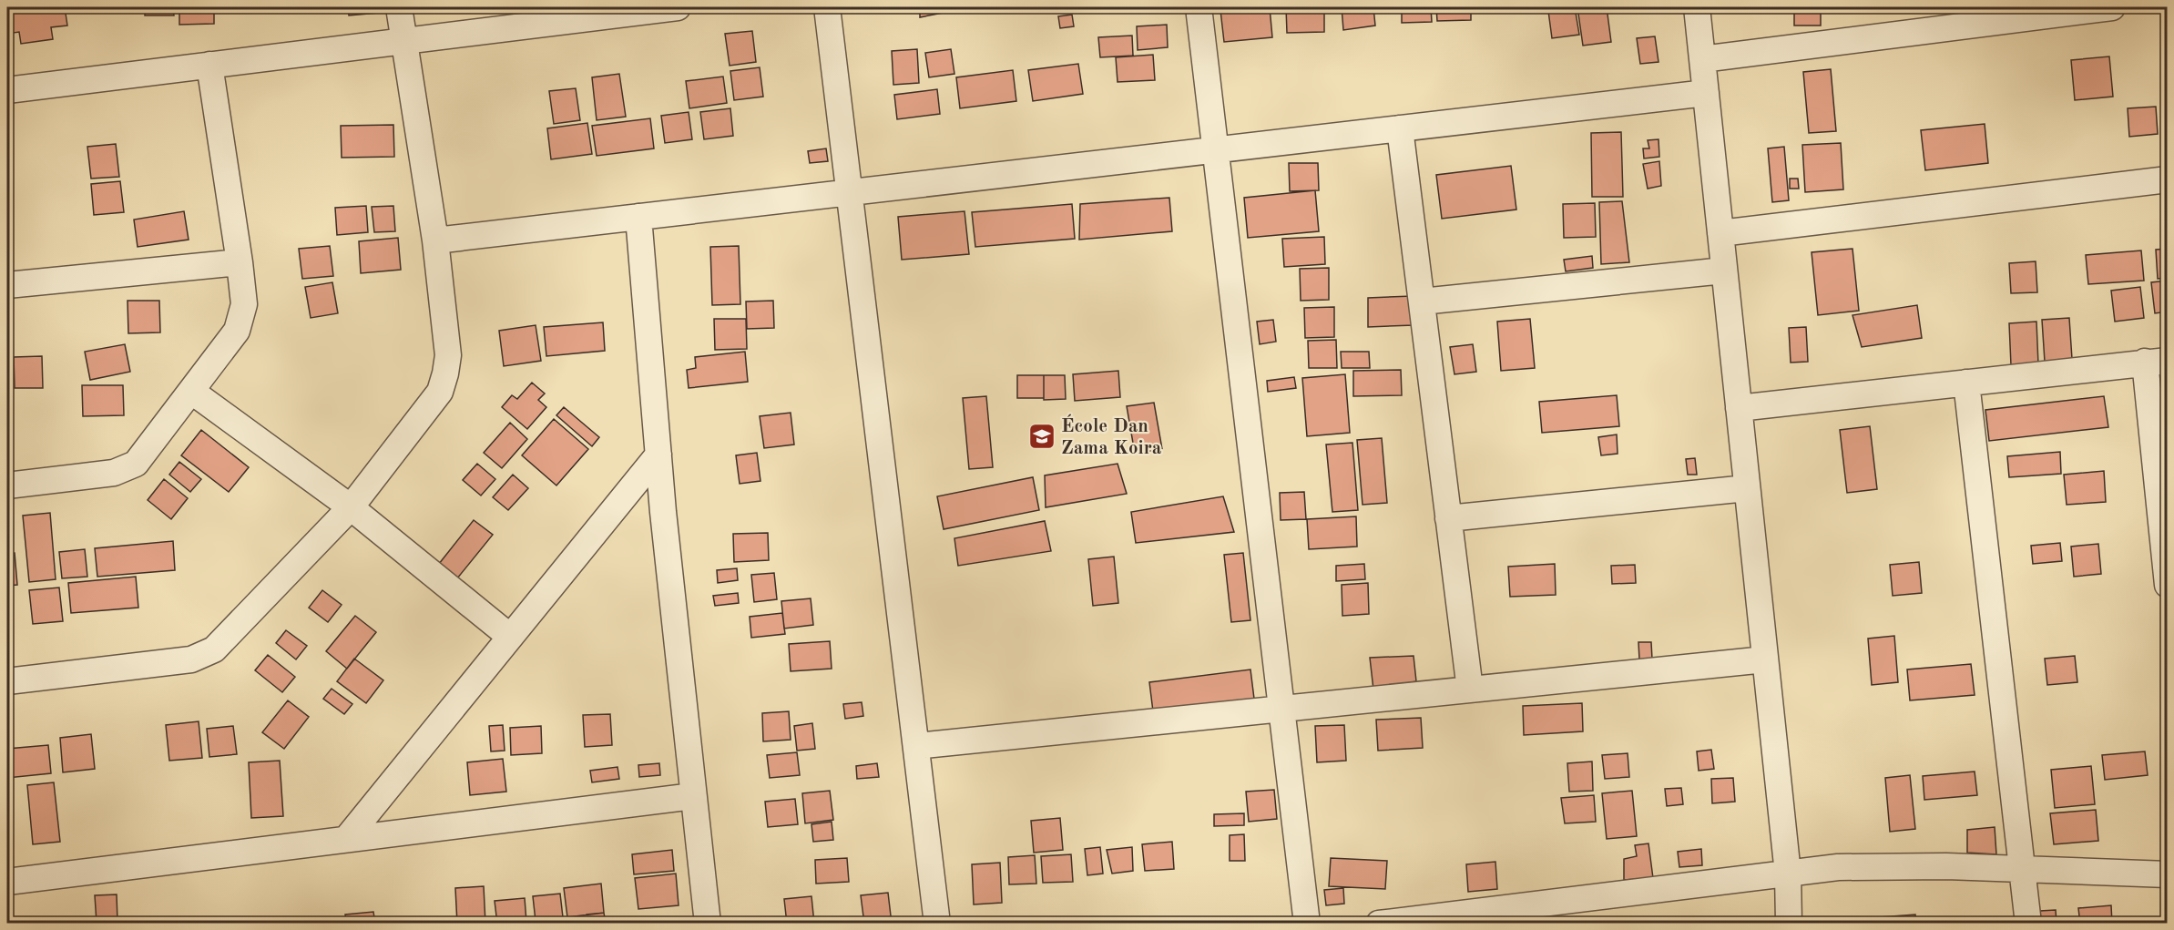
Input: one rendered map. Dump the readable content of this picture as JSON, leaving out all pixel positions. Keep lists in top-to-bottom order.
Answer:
{
  "places": {
    "school or university": ["École Dan Zama Koira"]
  }
}
